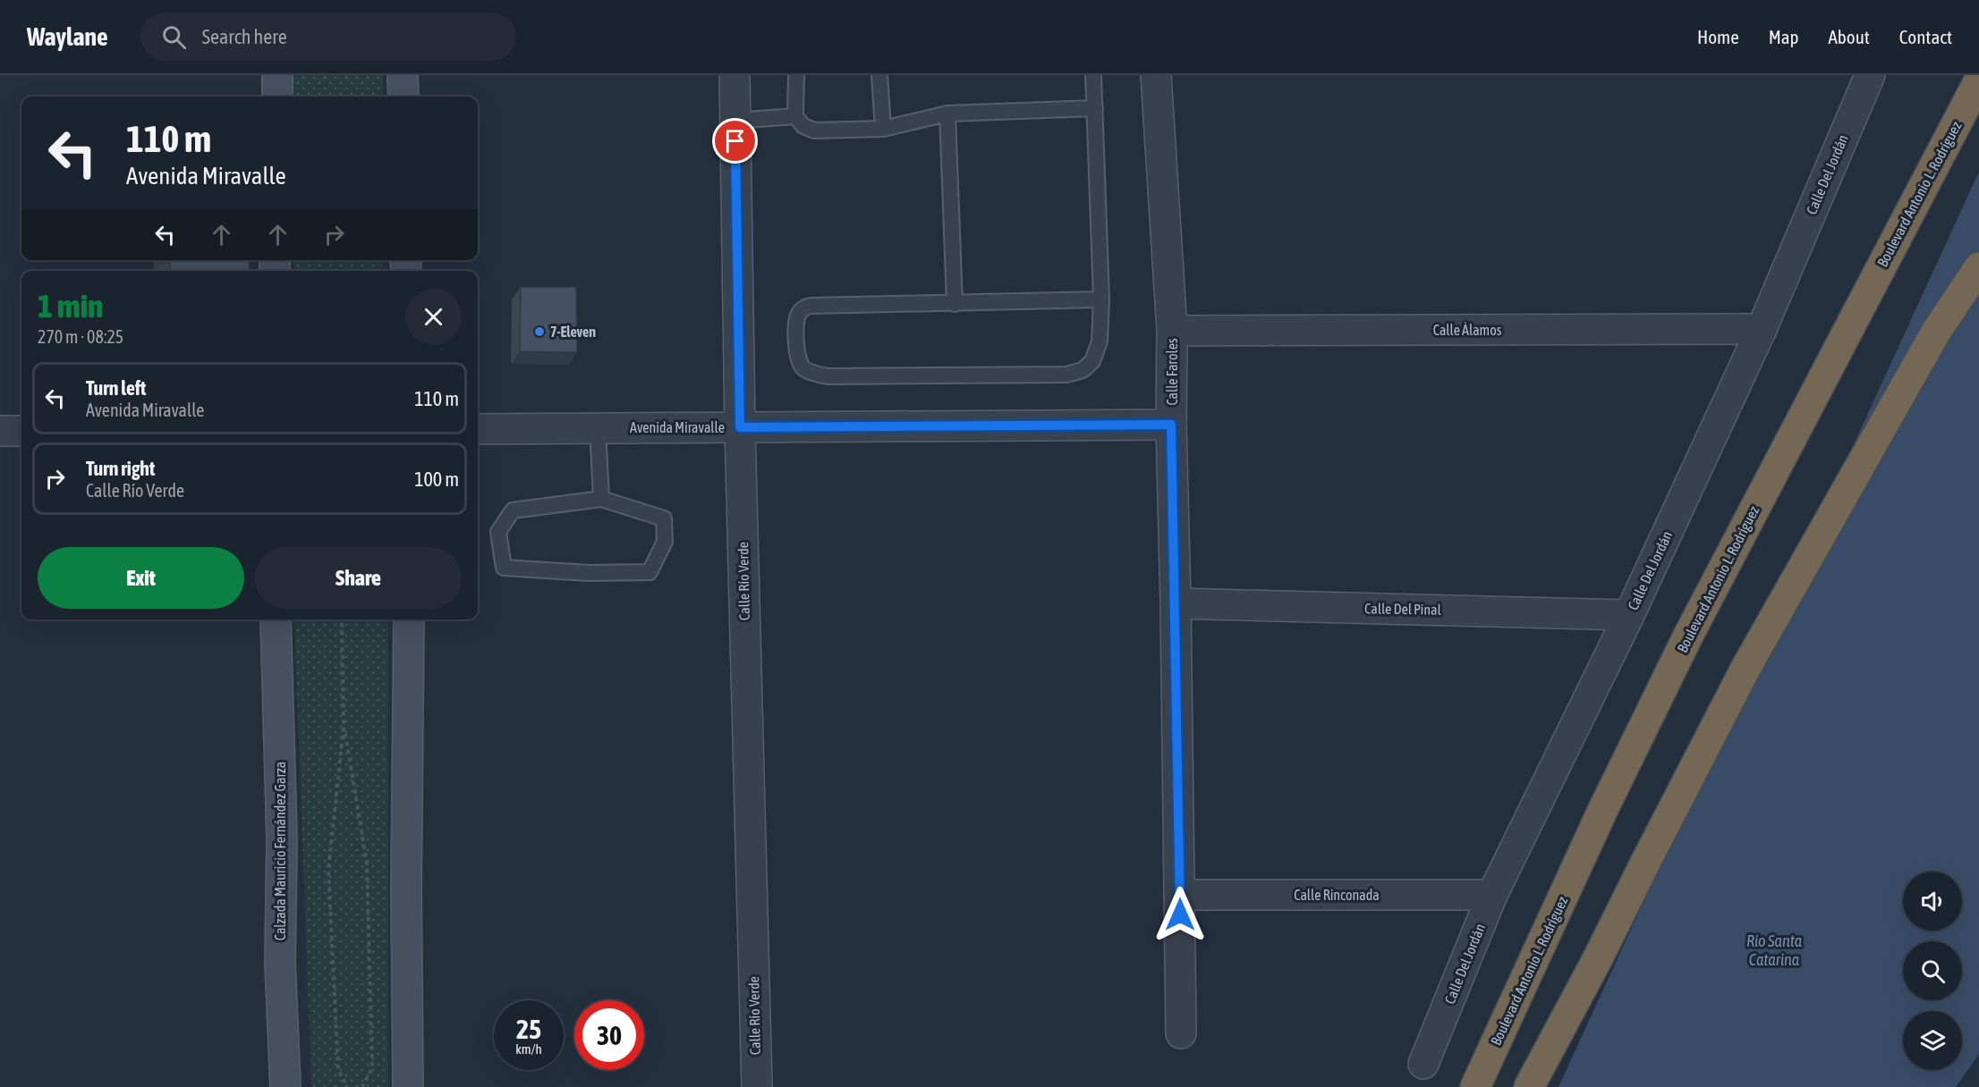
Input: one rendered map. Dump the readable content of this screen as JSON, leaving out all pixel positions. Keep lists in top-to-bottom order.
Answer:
{
  "streets": {
    "highway": ["Boulevard Antonio L. Rodríguez"],
    "main road": ["Calzada Mauricio Fernández Garza"],
    "street": [
      "Calle Del Jordán",
      "Calle Álamos",
      "Calle Faroles",
      "Avenida Miravalle",
      "Calle Río Verde",
      "Calle Del Pinal",
      "Calle Rinconada"
    ]
  },
  "crossings": [
    ["Calle Del Jordán", "Calle Álamos"],
    ["Calle Del Jordán", "Calle Del Pinal"],
    ["Calle Del Jordán", "Calle Rinconada"],
    ["Calle Álamos", "Calle Faroles"],
    ["Calle Faroles", "Avenida Miravalle"],
    ["Calle Faroles", "Calle Del Pinal"],
    ["Calle Faroles", "Calle Rinconada"],
    ["Avenida Miravalle", "Calle Río Verde"]
  ],
  "water": ["Río Santa Catarina"],
  "places": ["7-Eleven"],
  "page": {
    "header": "Waylane",
    "search": "Search here",
    "nav": [
      "Home",
      "Map",
      "About",
      "Contact"
    ],
    "turn": ["110 m", "Avenida Miravalle"],
    "heading": ["1 min", "270 m · 08:25"],
    "list": [
      {
        "name": "Turn left",
        "note": "Avenida Miravalle",
        "value": "110 m"
      },
      {
        "name": "Turn right",
        "note": "Calle Río Verde",
        "value": "100 m"
      }
    ],
    "buttons": ["Exit", "Share"],
    "speed": "25 km/h",
    "limit": "30"
  }
}
